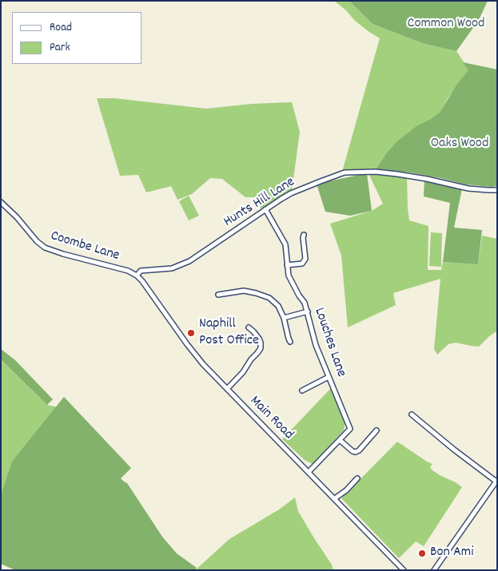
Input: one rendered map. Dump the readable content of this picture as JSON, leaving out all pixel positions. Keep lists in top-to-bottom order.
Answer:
{
  "streets": {
    "street": [
      "Hunts Hill Lane",
      "Coombe Lane",
      "Louches Lane",
      "Main Road"
    ]
  },
  "crossings": [
    ["Hunts Hill Lane", "Coombe Lane"],
    ["Hunts Hill Lane", "Louches Lane"],
    ["Hunts Hill Lane", "Main Road"],
    ["Coombe Lane", "Main Road"],
    ["Louches Lane", "Main Road"]
  ],
  "parks": ["Common Wood", "Oaks Wood"],
  "places": ["Naphill Post Office", "Bon Ami"],
  "legend": ["Road", "Park"]
}
